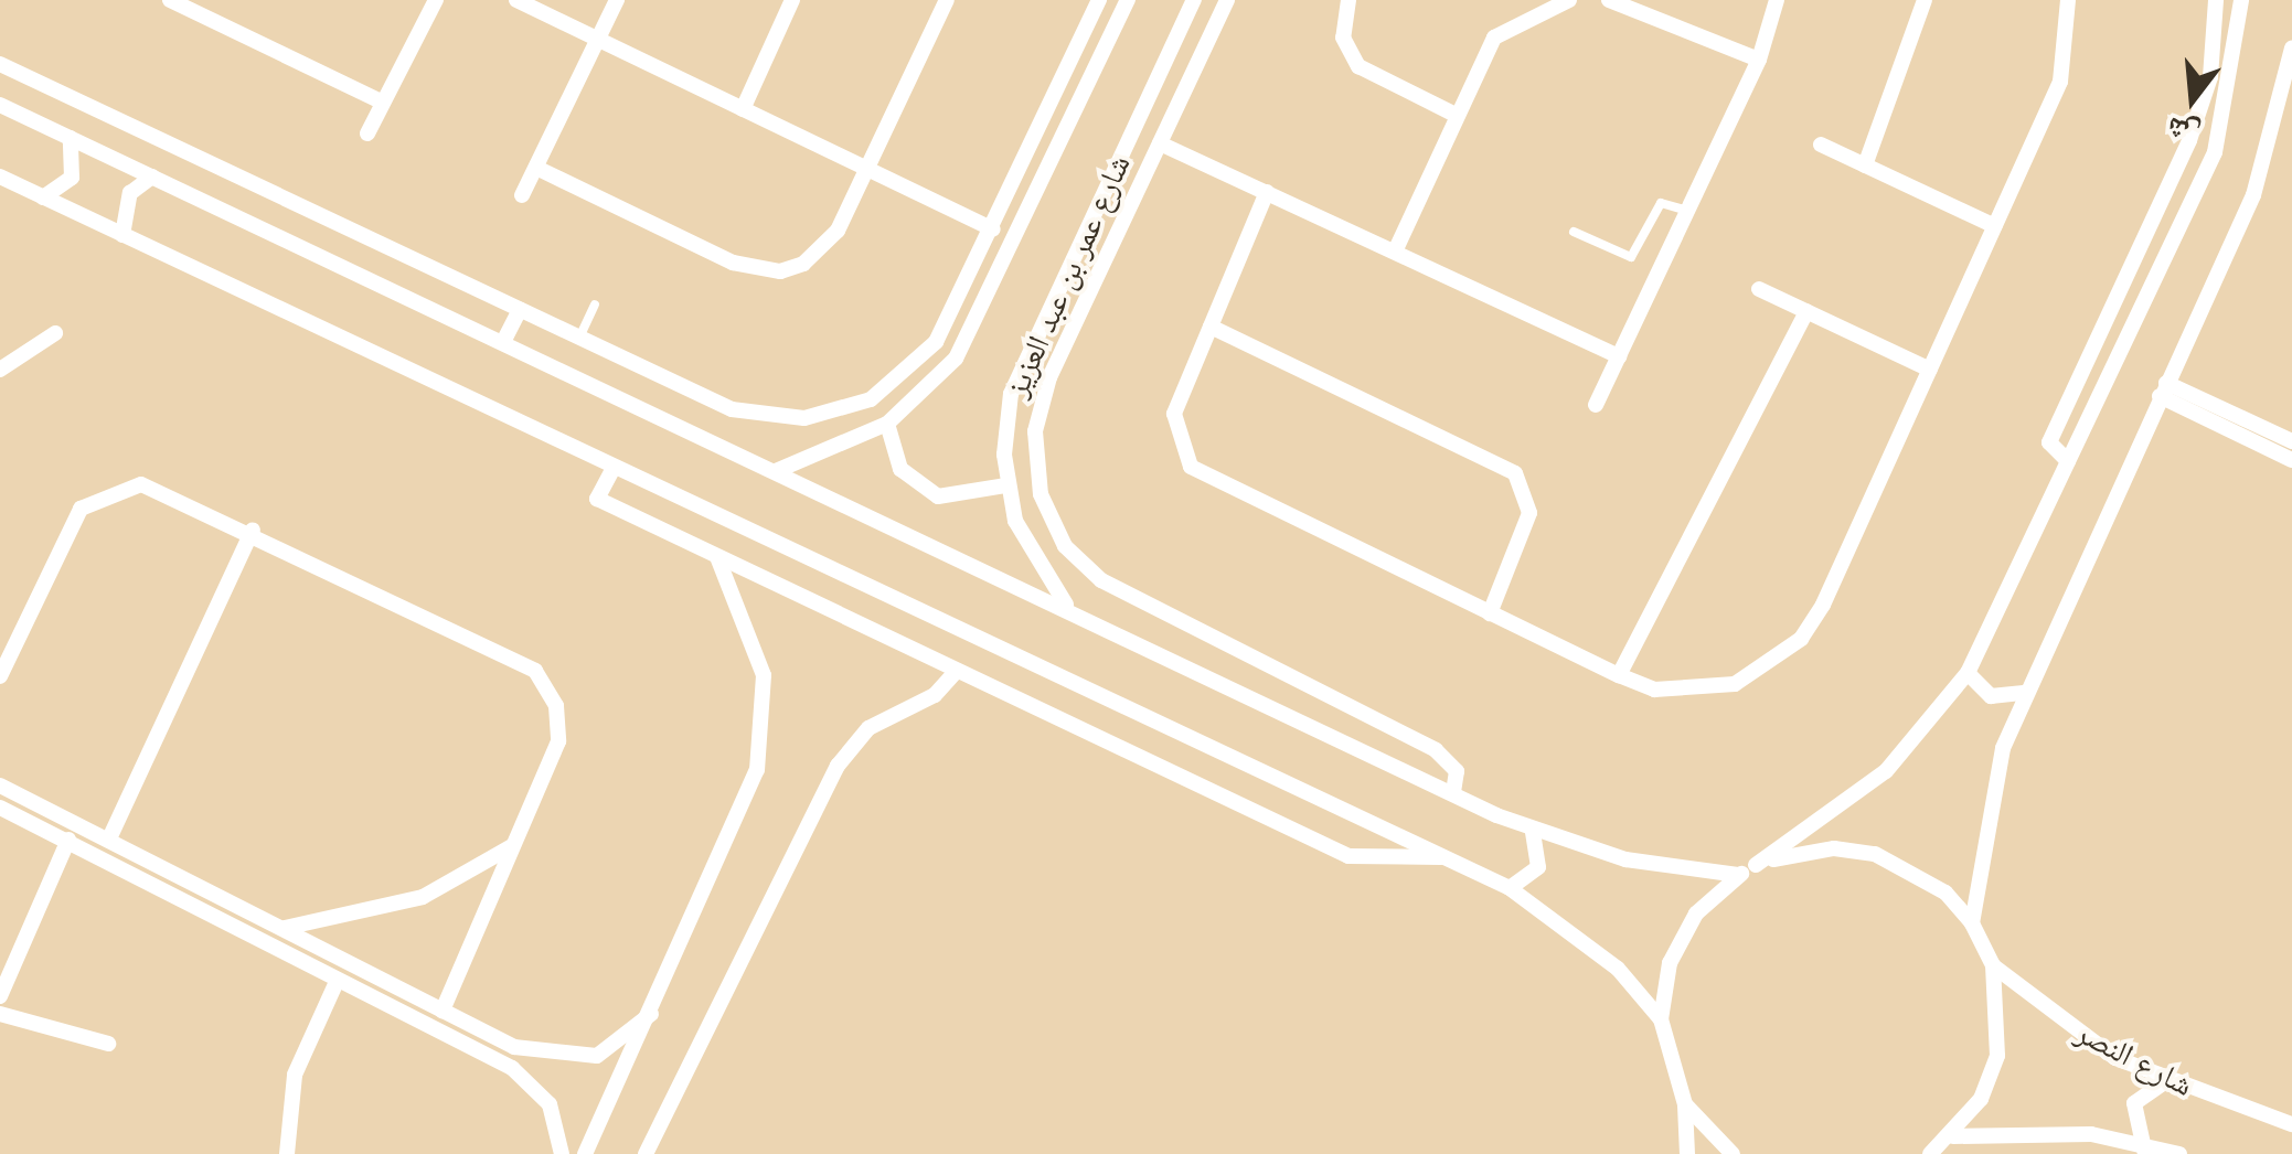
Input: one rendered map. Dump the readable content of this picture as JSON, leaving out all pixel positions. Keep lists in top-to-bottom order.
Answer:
{
  "streets": {
    "street": ["شارع عمر بن عبد العزيز", "شارع النصر"]
  },
  "north": "bottom"
}
